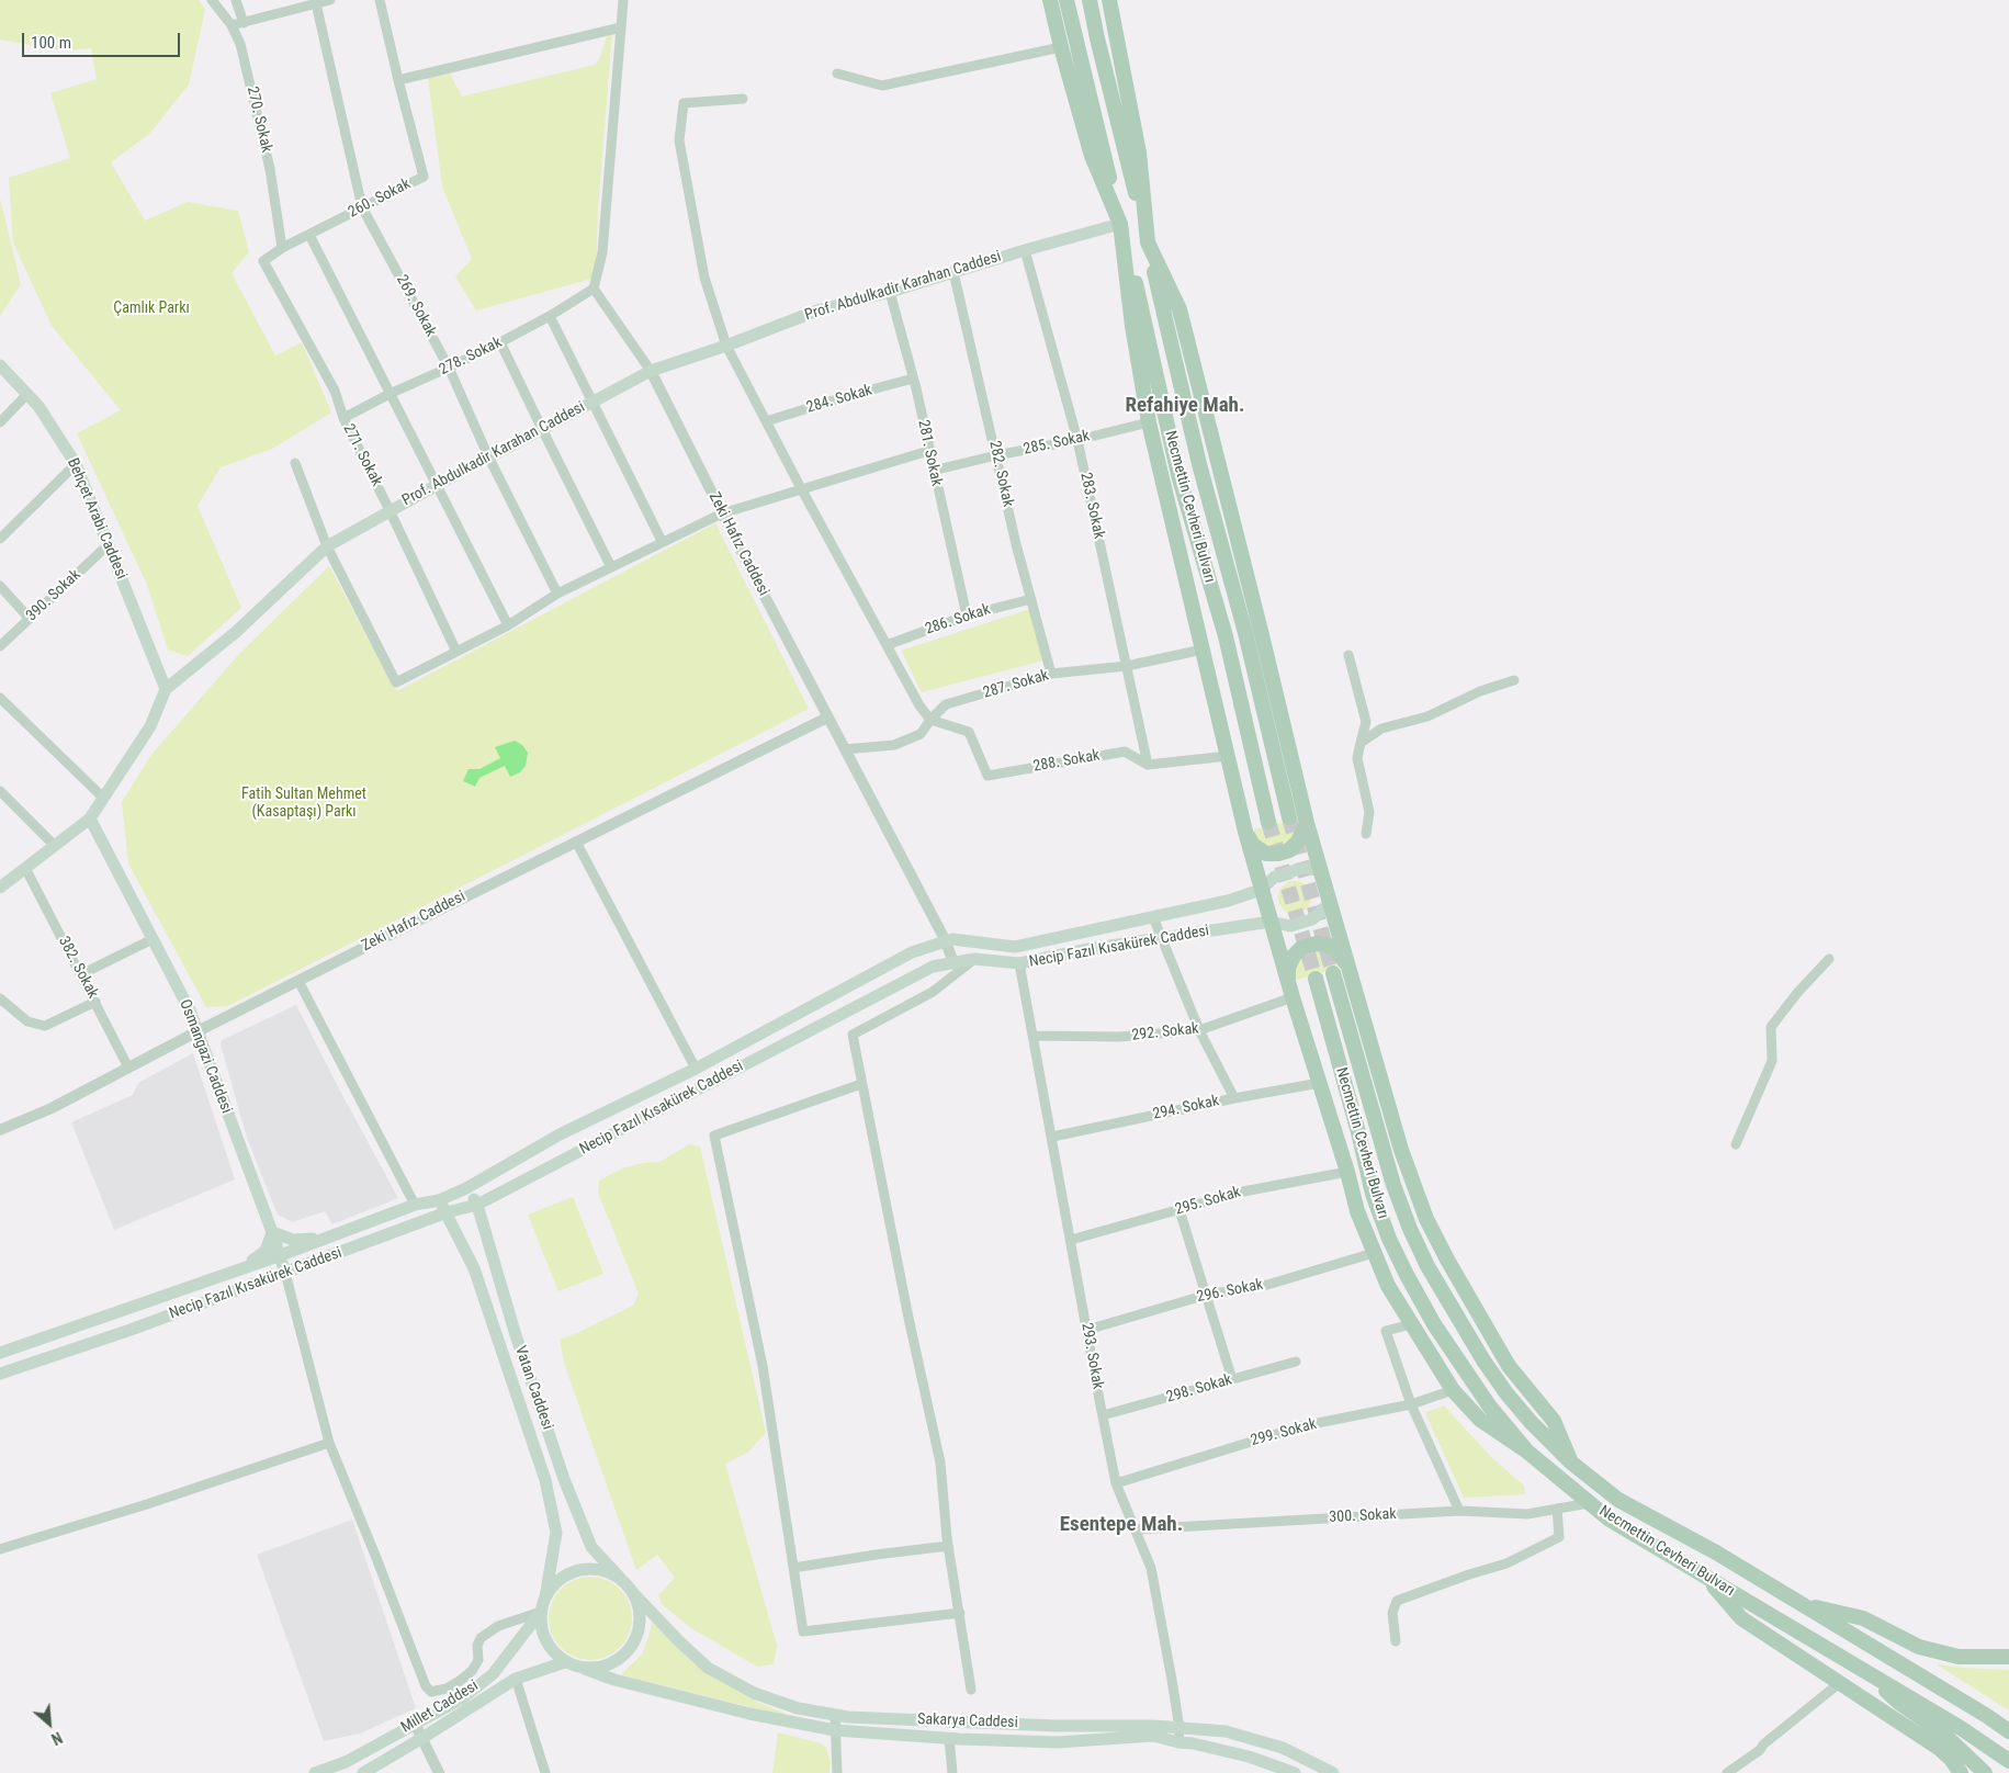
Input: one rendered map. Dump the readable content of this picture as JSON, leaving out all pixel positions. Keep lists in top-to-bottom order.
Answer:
{
  "streets": {
    "main road": [
      "Prof. Abdulkadir Karahan Caddesi",
      "Necmettin Cevheri Bulvarı",
      "Behçet Arabi Caddesi",
      "Necip Fazıl Kısakürek Caddesi",
      "Osmangazi Caddesi",
      "Vatan Caddesi",
      "Millet Caddesi",
      "Sakarya Caddesi"
    ],
    "street": [
      "270. Sokak",
      "260. Sokak",
      "269. Sokak",
      "278. Sokak",
      "284. Sokak",
      "285. Sokak",
      "281. Sokak",
      "271. Sokak",
      "282. Sokak",
      "283. Sokak",
      "Zeki Hafız Caddesi",
      "390. Sokak",
      "286. Sokak",
      "287. Sokak",
      "288. Sokak",
      "382. Sokak",
      "292. Sokak",
      "294. Sokak",
      "295. Sokak",
      "296. Sokak",
      "293. Sokak",
      "298. Sokak",
      "299. Sokak",
      "300. Sokak"
    ]
  },
  "crossings": [
    ["270. Sokak", "260. Sokak"],
    ["260. Sokak", "269. Sokak"],
    ["260. Sokak", "271. Sokak"],
    ["Prof. Abdulkadir Karahan Caddesi", "269. Sokak"],
    ["Prof. Abdulkadir Karahan Caddesi", "281. Sokak"],
    ["Prof. Abdulkadir Karahan Caddesi", "271. Sokak"],
    ["Prof. Abdulkadir Karahan Caddesi", "282. Sokak"],
    ["Prof. Abdulkadir Karahan Caddesi", "283. Sokak"],
    ["Prof. Abdulkadir Karahan Caddesi", "Necmettin Cevheri Bulvarı"],
    ["Prof. Abdulkadir Karahan Caddesi", "Behçet Arabi Caddesi"],
    ["Prof. Abdulkadir Karahan Caddesi", "Zeki Hafız Caddesi"],
    ["Prof. Abdulkadir Karahan Caddesi", "382. Sokak"],
    ["Prof. Abdulkadir Karahan Caddesi", "Osmangazi Caddesi"],
    ["269. Sokak", "278. Sokak"],
    ["278. Sokak", "271. Sokak"],
    ["284. Sokak", "281. Sokak"],
    ["285. Sokak", "281. Sokak"],
    ["285. Sokak", "282. Sokak"],
    ["285. Sokak", "283. Sokak"],
    ["281. Sokak", "286. Sokak"],
    ["282. Sokak", "286. Sokak"],
    ["282. Sokak", "287. Sokak"],
    ["283. Sokak", "287. Sokak"],
    ["283. Sokak", "288. Sokak"],
    ["Necmettin Cevheri Bulvarı", "300. Sokak"],
    ["Behçet Arabi Caddesi", "390. Sokak"],
    ["Zeki Hafız Caddesi", "287. Sokak"],
    ["Zeki Hafız Caddesi", "Necip Fazıl Kısakürek Caddesi"],
    ["Zeki Hafız Caddesi", "382. Sokak"],
    ["Zeki Hafız Caddesi", "Osmangazi Caddesi"],
    ["287. Sokak", "288. Sokak"],
    ["Necip Fazıl Kısakürek Caddesi", "Osmangazi Caddesi"],
    ["Necip Fazıl Kısakürek Caddesi", "293. Sokak"],
    ["Necip Fazıl Kısakürek Caddesi", "Vatan Caddesi"],
    ["292. Sokak", "293. Sokak"],
    ["294. Sokak", "293. Sokak"],
    ["295. Sokak", "293. Sokak"],
    ["296. Sokak", "293. Sokak"],
    ["293. Sokak", "298. Sokak"],
    ["293. Sokak", "299. Sokak"],
    ["293. Sokak", "300. Sokak"],
    ["293. Sokak", "Sakarya Caddesi"],
    ["Vatan Caddesi", "Millet Caddesi"],
    ["Vatan Caddesi", "Sakarya Caddesi"],
    ["Millet Caddesi", "Sakarya Caddesi"]
  ],
  "districts": ["Refahiye Mah.", "Esentepe Mah."],
  "parks": ["Çamlık Parkı", "Fatih Sultan Mehmet (Kasaptaşı) Parkı"],
  "scale_bar": "100 m",
  "north": "bottom right"
}
